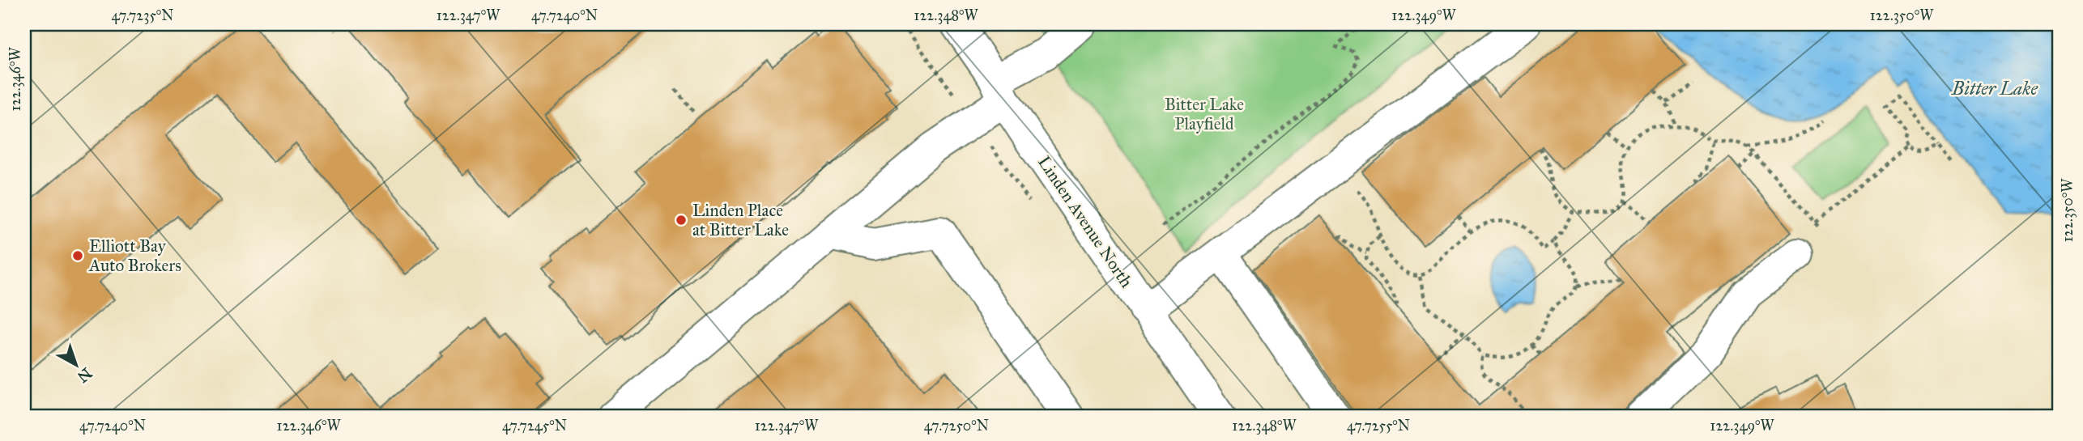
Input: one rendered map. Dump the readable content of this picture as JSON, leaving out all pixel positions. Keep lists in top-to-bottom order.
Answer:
{
  "streets": {
    "street": ["Linden Avenue North"]
  },
  "water": ["Bitter Lake"],
  "parks": ["Bitter Lake Playfield"],
  "places": ["Linden Place at Bitter Lake", "Elliott Bay Auto Brokers"],
  "north": "bottom right",
  "coordinates": [
    "47.7235°N",
    "122.347°W",
    "47.7240°N",
    "122.348°W",
    "122.349°W",
    "122.350°W",
    "122.346°W",
    "47.7245°N",
    "47.7250°N",
    "47.7255°N"
  ]
}
